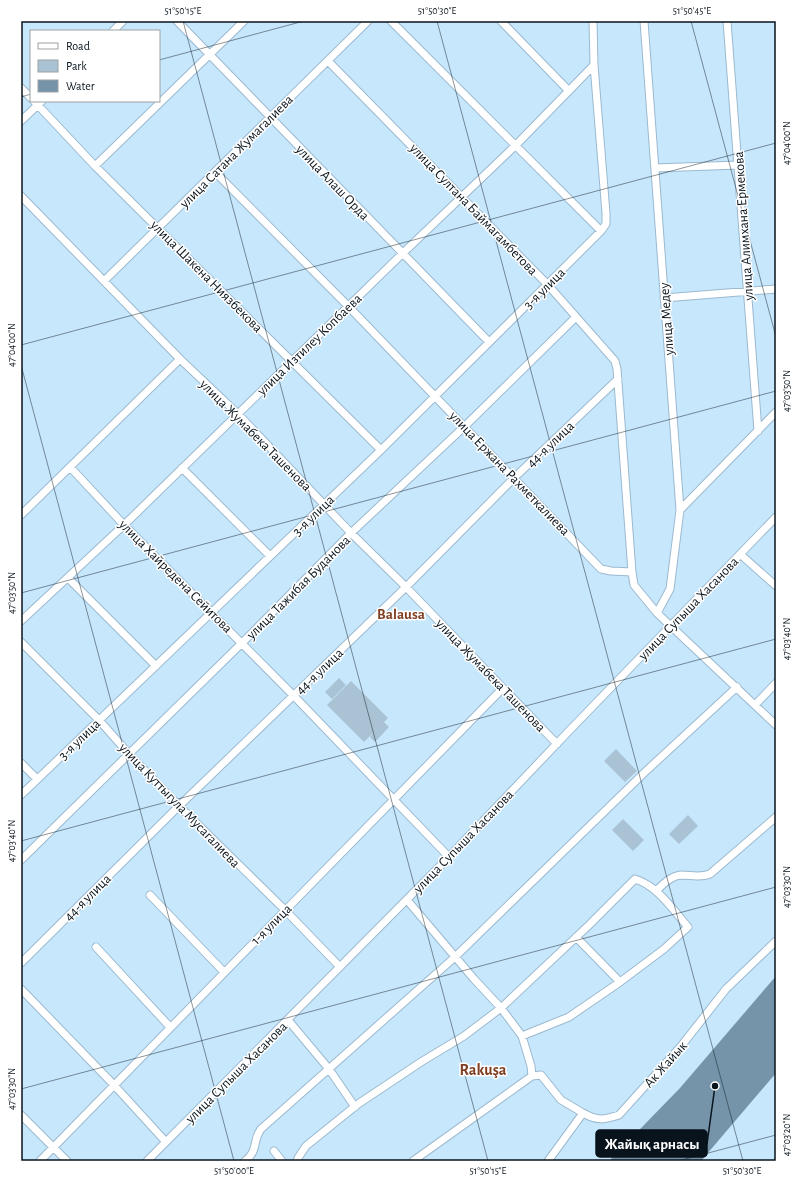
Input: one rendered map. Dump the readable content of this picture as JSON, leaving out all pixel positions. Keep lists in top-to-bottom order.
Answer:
{
  "streets": {
    "street": [
      "улица Сатана Жумагалиева",
      "улица Алаш Орда",
      "улица Султана Баймагамбетова",
      "улица Алимхана Ермекова",
      "улица Шакена Ниязбекова",
      "3-я улица",
      "улица Медеу",
      "улица Изтилеу Копбаева",
      "улица Жумабека Ташенова",
      "44-я улица",
      "улица Ержана Рахметкалиева",
      "улица Хайредена Сейитова",
      "улица Тажибая Буданова",
      "улица Супыша Хасанова",
      "улица Куттыгула Мусагалиева",
      "1-я улица",
      "Ак Жайык"
    ]
  },
  "crossings": [
    ["улица Сатана Жумагалиева", "улица Алаш Орда"],
    ["улица Сатана Жумагалиева", "улица Султана Баймагамбетова"],
    ["улица Сатана Жумагалиева", "улица Шакена Ниязбекова"],
    ["улица Сатана Жумагалиева", "улица Жумабека Ташенова"],
    ["улица Сатана Жумагалиева", "улица Ержана Рахметкалиева"],
    ["улица Алаш Орда", "3-я улица"],
    ["улица Алаш Орда", "улица Изтилеу Копбаева"],
    ["улица Султана Баймагамбетова", "3-я улица"],
    ["улица Султана Баймагамбетова", "улица Изтилеу Копбаева"],
    ["улица Султана Баймагамбетова", "44-я улица"],
    ["улица Султана Баймагамбетова", "улица Тажибая Буданова"],
    ["улица Шакена Ниязбекова", "3-я улица"],
    ["улица Шакена Ниязбекова", "улица Изтилеу Копбаева"],
    ["3-я улица", "улица Жумабека Ташенова"],
    ["3-я улица", "улица Ержана Рахметкалиева"],
    ["3-я улица", "улица Хайредена Сейитова"],
    ["3-я улица", "улица Куттыгула Мусагалиева"],
    ["улица Изтилеу Копбаева", "улица Жумабека Ташенова"],
    ["улица Изтилеу Копбаева", "улица Ержана Рахметкалиева"],
    ["улица Изтилеу Копбаева", "улица Хайредена Сейитова"],
    ["улица Жумабека Ташенова", "44-я улица"],
    ["улица Жумабека Ташенова", "улица Тажибая Буданова"],
    ["улица Жумабека Ташенова", "улица Супыша Хасанова"],
    ["улица Жумабека Ташенова", "1-я улица"],
    ["44-я улица", "улица Ержана Рахметкалиева"],
    ["44-я улица", "улица Хайредена Сейитова"],
    ["44-я улица", "улица Куттыгула Мусагалиева"],
    ["улица Ержана Рахметкалиева", "улица Тажибая Буданова"],
    ["улица Хайредена Сейитова", "улица Тажибая Буданова"],
    ["улица Хайредена Сейитова", "улица Супыша Хасанова"],
    ["улица Хайредена Сейитова", "1-я улица"],
    ["улица Тажибая Буданова", "улица Куттыгула Мусагалиева"],
    ["улица Супыша Хасанова", "улица Куттыгула Мусагалиева"],
    ["улица Куттыгула Мусагалиева", "1-я улица"]
  ],
  "districts": ["Balausa", "Rakuşa"],
  "places": ["Жайық арнасы"],
  "legend": ["Road", "Park", "Water"],
  "coordinates": [
    "51°50'15\"E",
    "51°50'30\"E",
    "51°50'45\"E",
    "47°04'00\"N",
    "47°03'50\"N",
    "47°03'40\"N",
    "47°03'30\"N",
    "47°03'20\"N",
    "51°50'00\"E"
  ]
}
